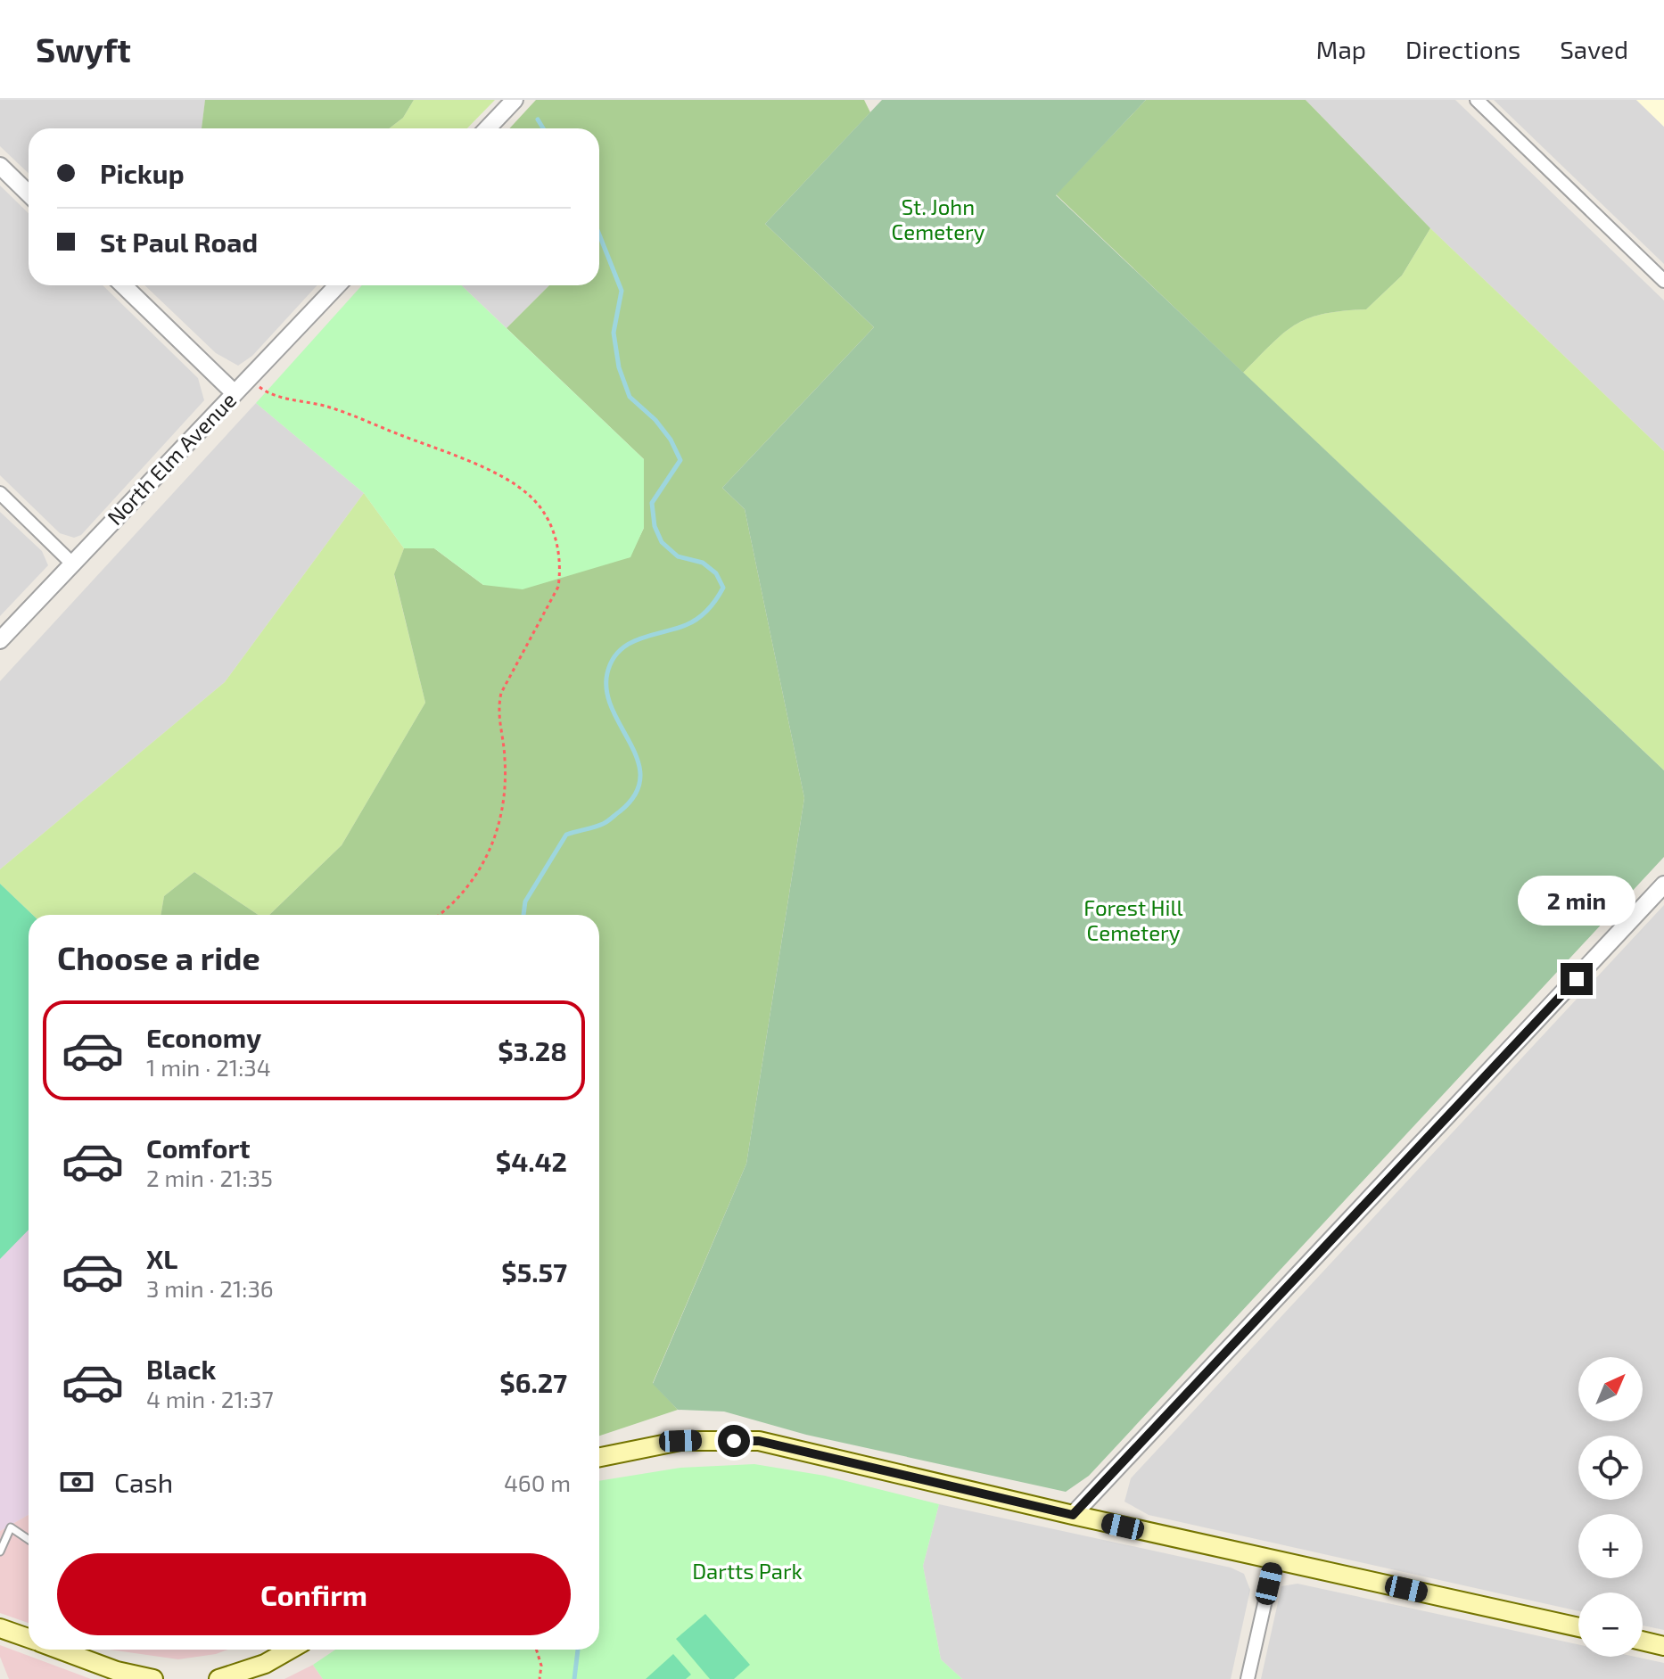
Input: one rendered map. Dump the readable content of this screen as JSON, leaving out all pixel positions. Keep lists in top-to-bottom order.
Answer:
{
  "streets": {
    "street": ["North Elm Avenue"]
  },
  "parks": ["St. John Cemetery", "Forest Hill Cemetery", "Dartts Park"],
  "north": "top right",
  "page": {
    "header": "Swyft",
    "nav": ["Map", "Directions", "Saved"],
    "banner": ["Pickup", "St Paul Road"],
    "bubble": "2 min",
    "heading": "Choose a ride",
    "list": [
      {
        "name": "Economy",
        "note": "1 min · 21:34",
        "value": "$3.28"
      },
      {
        "name": "Comfort",
        "note": "2 min · 21:35",
        "value": "$4.42"
      },
      {
        "name": "XL",
        "note": "3 min · 21:36",
        "value": "$5.57"
      },
      {
        "name": "Black",
        "note": "4 min · 21:37",
        "value": "$6.27"
      }
    ],
    "map_buttons": ["+", "−"],
    "pay": ["Cash", "460 m"],
    "buttons": "Confirm"
  }
}
